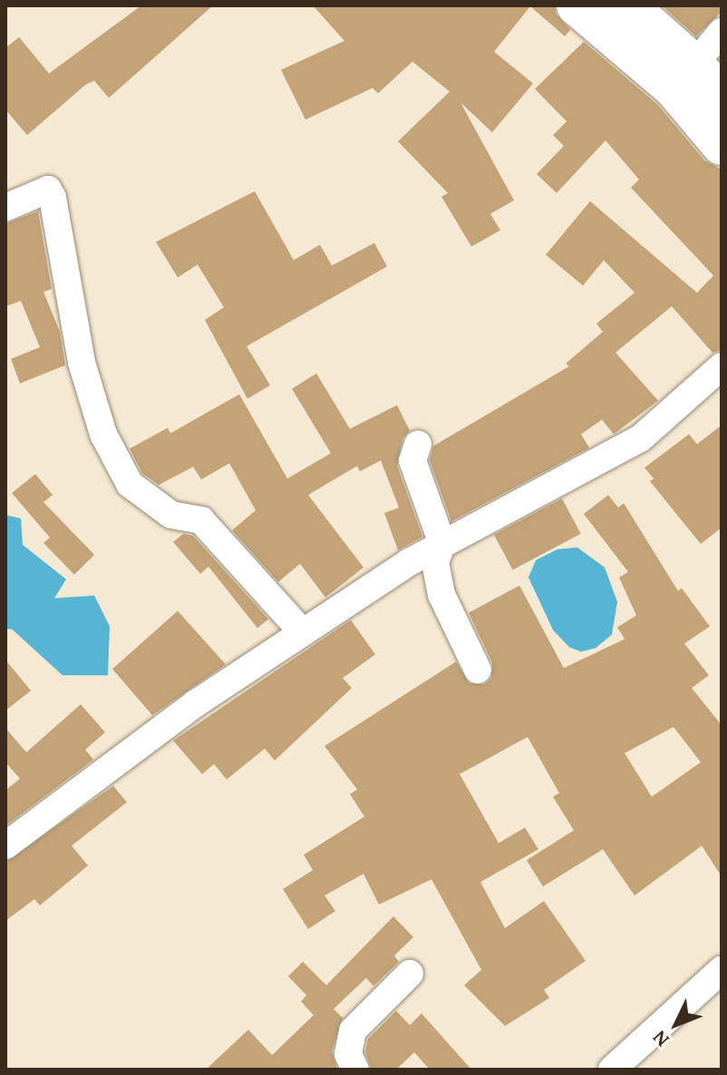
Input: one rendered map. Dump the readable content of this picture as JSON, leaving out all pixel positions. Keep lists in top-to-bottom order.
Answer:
{
  "north": "bottom left"
}
